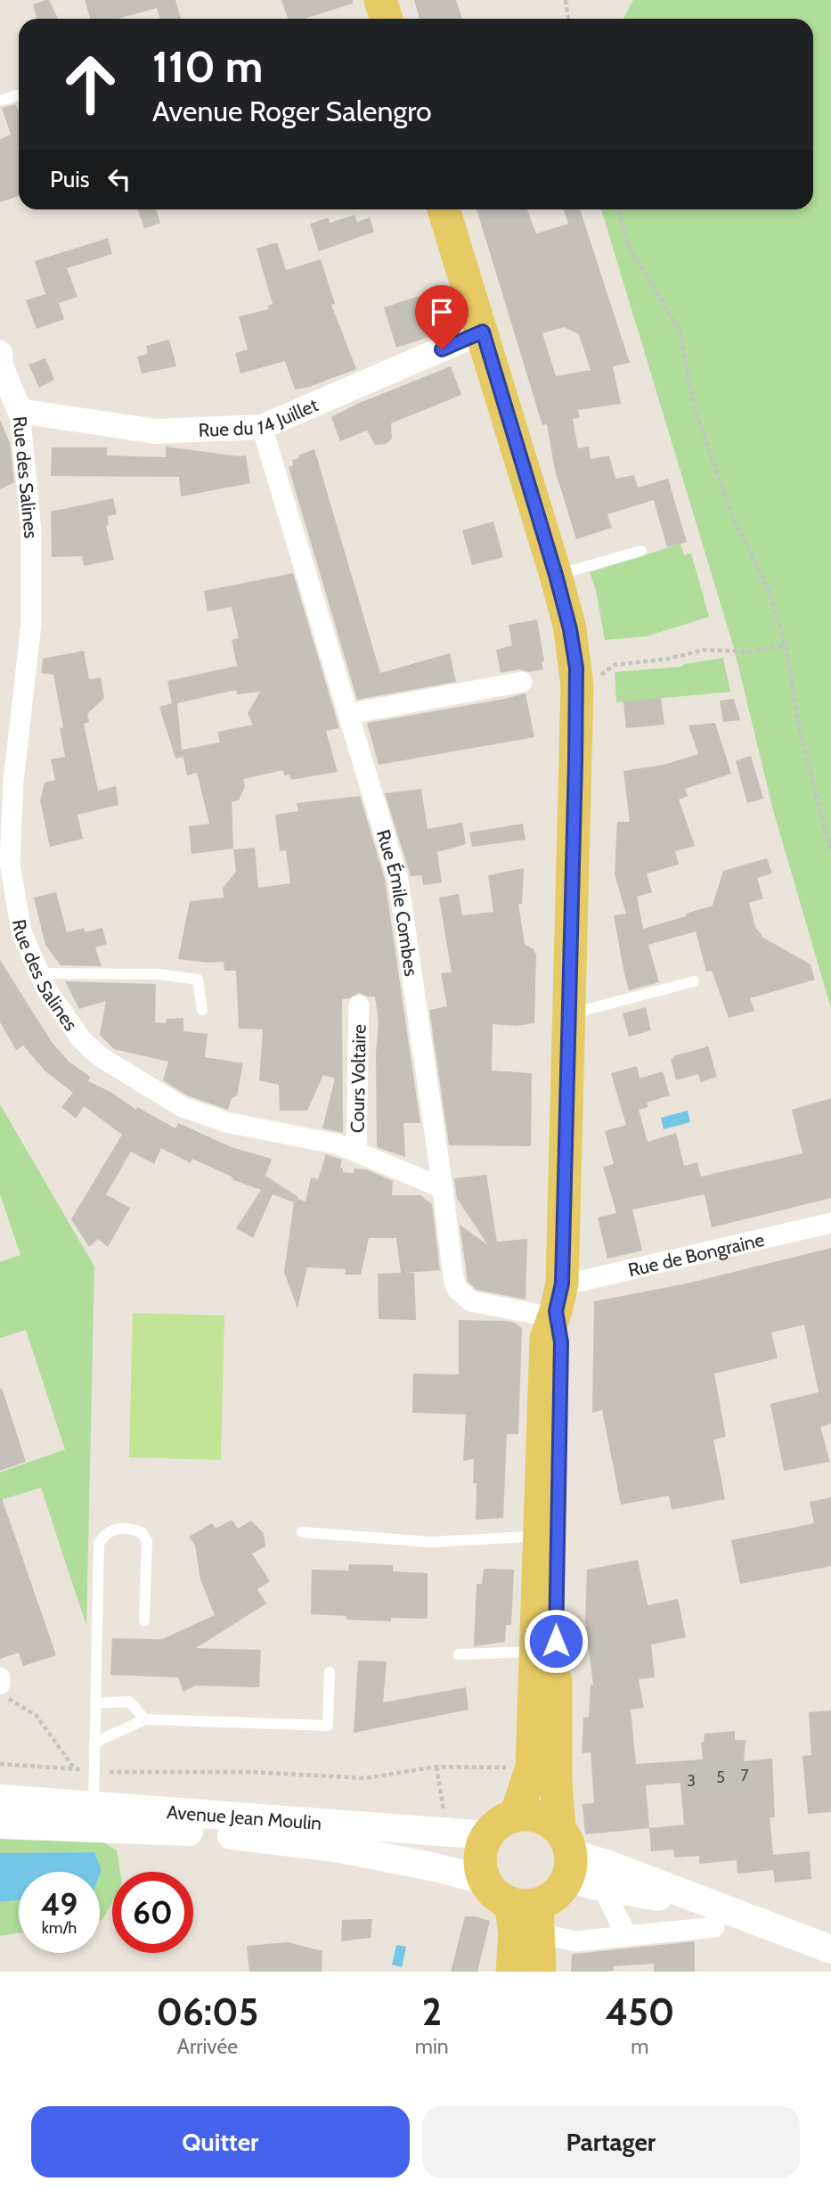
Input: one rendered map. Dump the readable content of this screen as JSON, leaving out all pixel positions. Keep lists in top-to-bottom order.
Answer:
{
  "streets": {
    "main road": ["Avenue Jean Moulin"],
    "street": [
      "Rue du 14 Juillet",
      "Rue des Salines",
      "Rue Émile Combes",
      "Cours Voltaire",
      "Rue de Bongraine"
    ]
  },
  "crossings": [
    ["Rue du 14 Juillet", "Rue des Salines"],
    ["Rue du 14 Juillet", "Rue Émile Combes"],
    ["Rue des Salines", "Rue Émile Combes"],
    ["Rue des Salines", "Cours Voltaire"],
    ["Rue Émile Combes", "Rue de Bongraine"]
  ],
  "house_numbers": ["7", "5", "3"],
  "page": {
    "turn": ["110 m", "Avenue Roger Salengro"],
    "then": "Puis",
    "speed": "49 km/h",
    "limit": "60",
    "eta": [
      "06:05",
      "Arrivée",
      "2",
      "min",
      "450",
      "m"
    ],
    "buttons": ["Quitter", "Partager"]
  }
}
